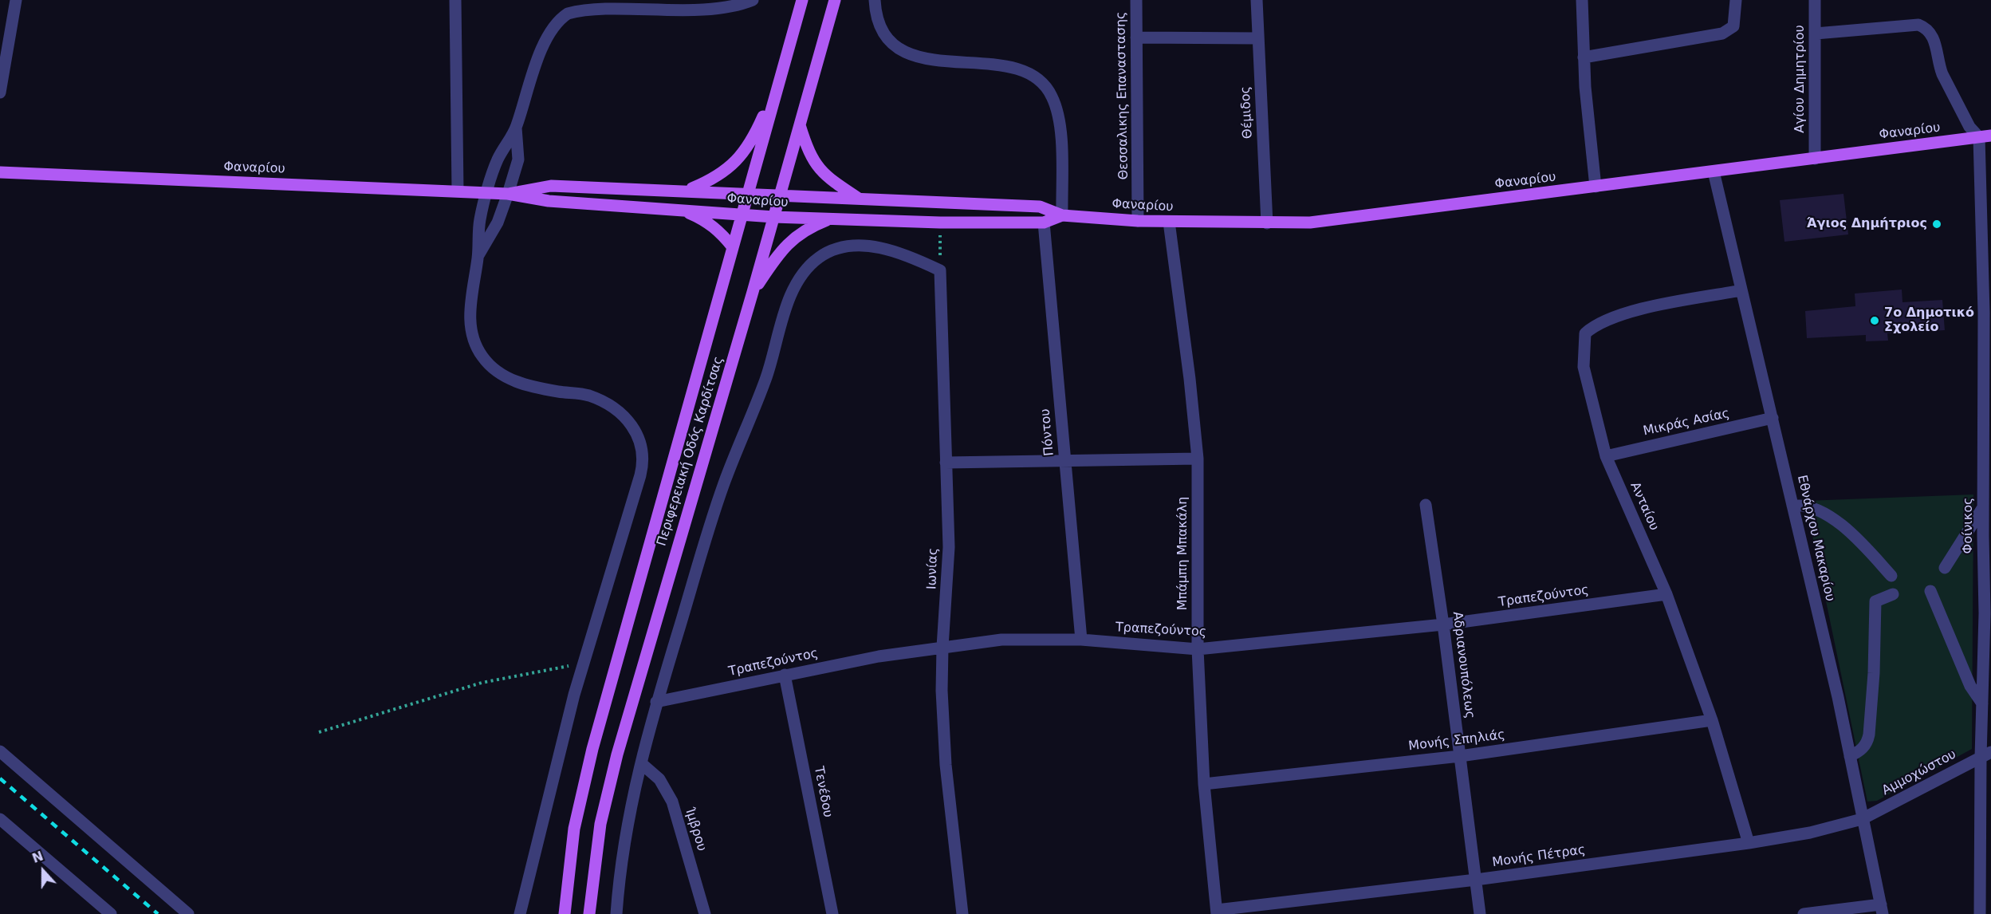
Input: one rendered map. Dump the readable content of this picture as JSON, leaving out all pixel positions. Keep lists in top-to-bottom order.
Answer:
{
  "streets": {
    "main road": ["Φαναρίου", "Περιφερειακή Οδός Καρδίτσας"],
    "street": [
      "Αγίου Δημητρίου",
      "Θεσσαλικης Επαναστασης",
      "Θέμιδος",
      "Μικράς Ασίας",
      "Πόντου",
      "Ανταίου",
      "Φοίνικος",
      "Εθνάρχου Μακαρίου",
      "Μπάμπη Μπακάλη",
      "Ιωνίας",
      "Τραπεζούντος",
      "Αδριανουπόλεως",
      "Μονής Σπηλιάς",
      "Αμμοχώστου",
      "Τενέδου",
      "Ίμβρου",
      "Μονής Πέτρας"
    ]
  },
  "crossings": [
    ["Αγίου Δημητρίου", "Φαναρίου"],
    ["Θεσσαλικης Επαναστασης", "Φαναρίου"],
    ["Θέμιδος", "Φαναρίου"],
    ["Φαναρίου", "Πόντου"],
    ["Φαναρίου", "Περιφερειακή Οδός Καρδίτσας"],
    ["Φαναρίου", "Φοίνικος"],
    ["Φαναρίου", "Εθνάρχου Μακαρίου"],
    ["Φαναρίου", "Μπάμπη Μπακάλη"],
    ["Μικράς Ασίας", "Ανταίου"],
    ["Μικράς Ασίας", "Εθνάρχου Μακαρίου"],
    ["Πόντου", "Τραπεζούντος"],
    ["Ανταίου", "Εθνάρχου Μακαρίου"],
    ["Ανταίου", "Τραπεζούντος"],
    ["Ανταίου", "Μονής Σπηλιάς"],
    ["Ανταίου", "Μονής Πέτρας"],
    ["Φοίνικος", "Αμμοχώστου"],
    ["Εθνάρχου Μακαρίου", "Αμμοχώστου"],
    ["Εθνάρχου Μακαρίου", "Μονής Πέτρας"],
    ["Μπάμπη Μπακάλη", "Τραπεζούντος"],
    ["Μπάμπη Μπακάλη", "Μονής Σπηλιάς"],
    ["Μπάμπη Μπακάλη", "Μονής Πέτρας"],
    ["Ιωνίας", "Τραπεζούντος"],
    ["Τραπεζούντος", "Αδριανουπόλεως"],
    ["Τραπεζούντος", "Τενέδου"],
    ["Αδριανουπόλεως", "Μονής Σπηλιάς"],
    ["Αδριανουπόλεως", "Μονής Πέτρας"],
    ["Αμμοχώστου", "Μονής Πέτρας"]
  ],
  "places": ["Άγιος Δημήτριος", "7ο Δημοτικό Σχολείο"],
  "north": "top"
}
